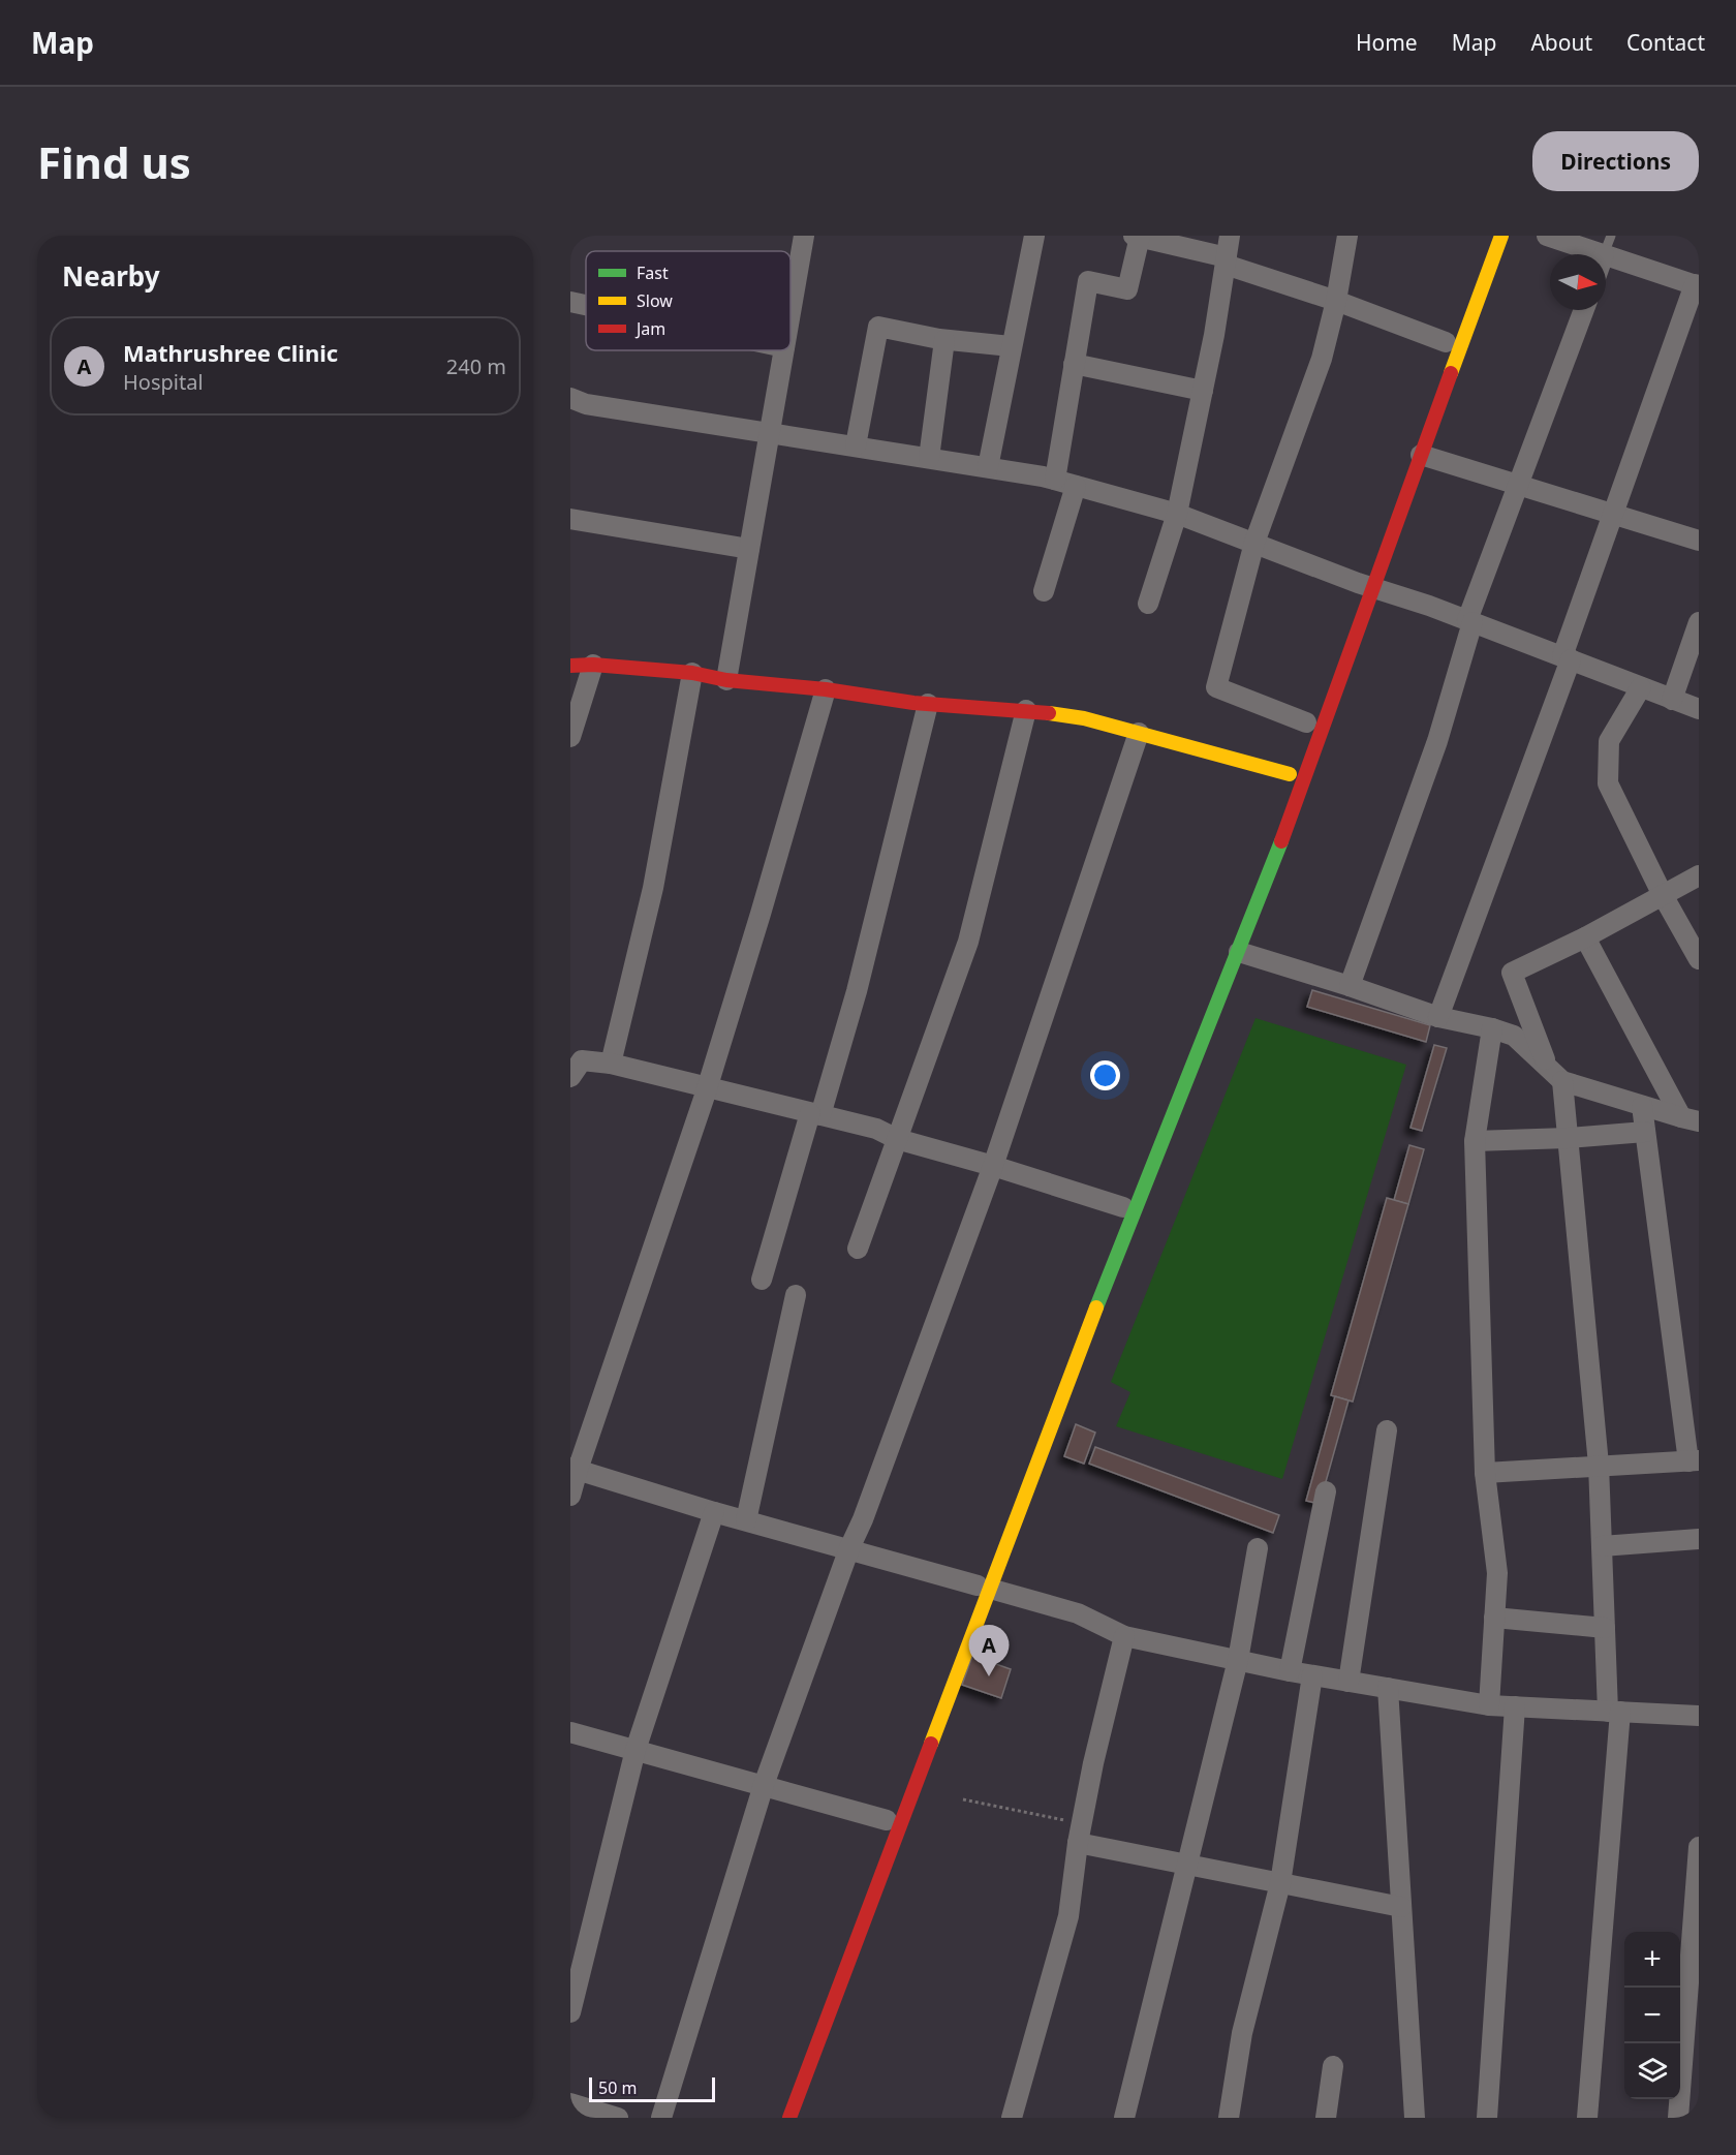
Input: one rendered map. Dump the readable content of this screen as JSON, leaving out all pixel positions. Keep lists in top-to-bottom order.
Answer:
{
  "legend": ["Fast", "Slow", "Jam"],
  "scale_bar": "50 m",
  "north": "right",
  "page": {
    "header": "Map",
    "nav": [
      "Home",
      "Map",
      "About",
      "Contact"
    ],
    "buttons": "Directions",
    "title": "Find us",
    "heading": "Nearby",
    "list": [
      {
        "mark": "A",
        "name": "Mathrushree Clinic",
        "note": "Hospital",
        "value": "240 m"
      }
    ],
    "pins": "A",
    "map_buttons": ["+", "−"],
    "scale": "50 m"
  }
}
